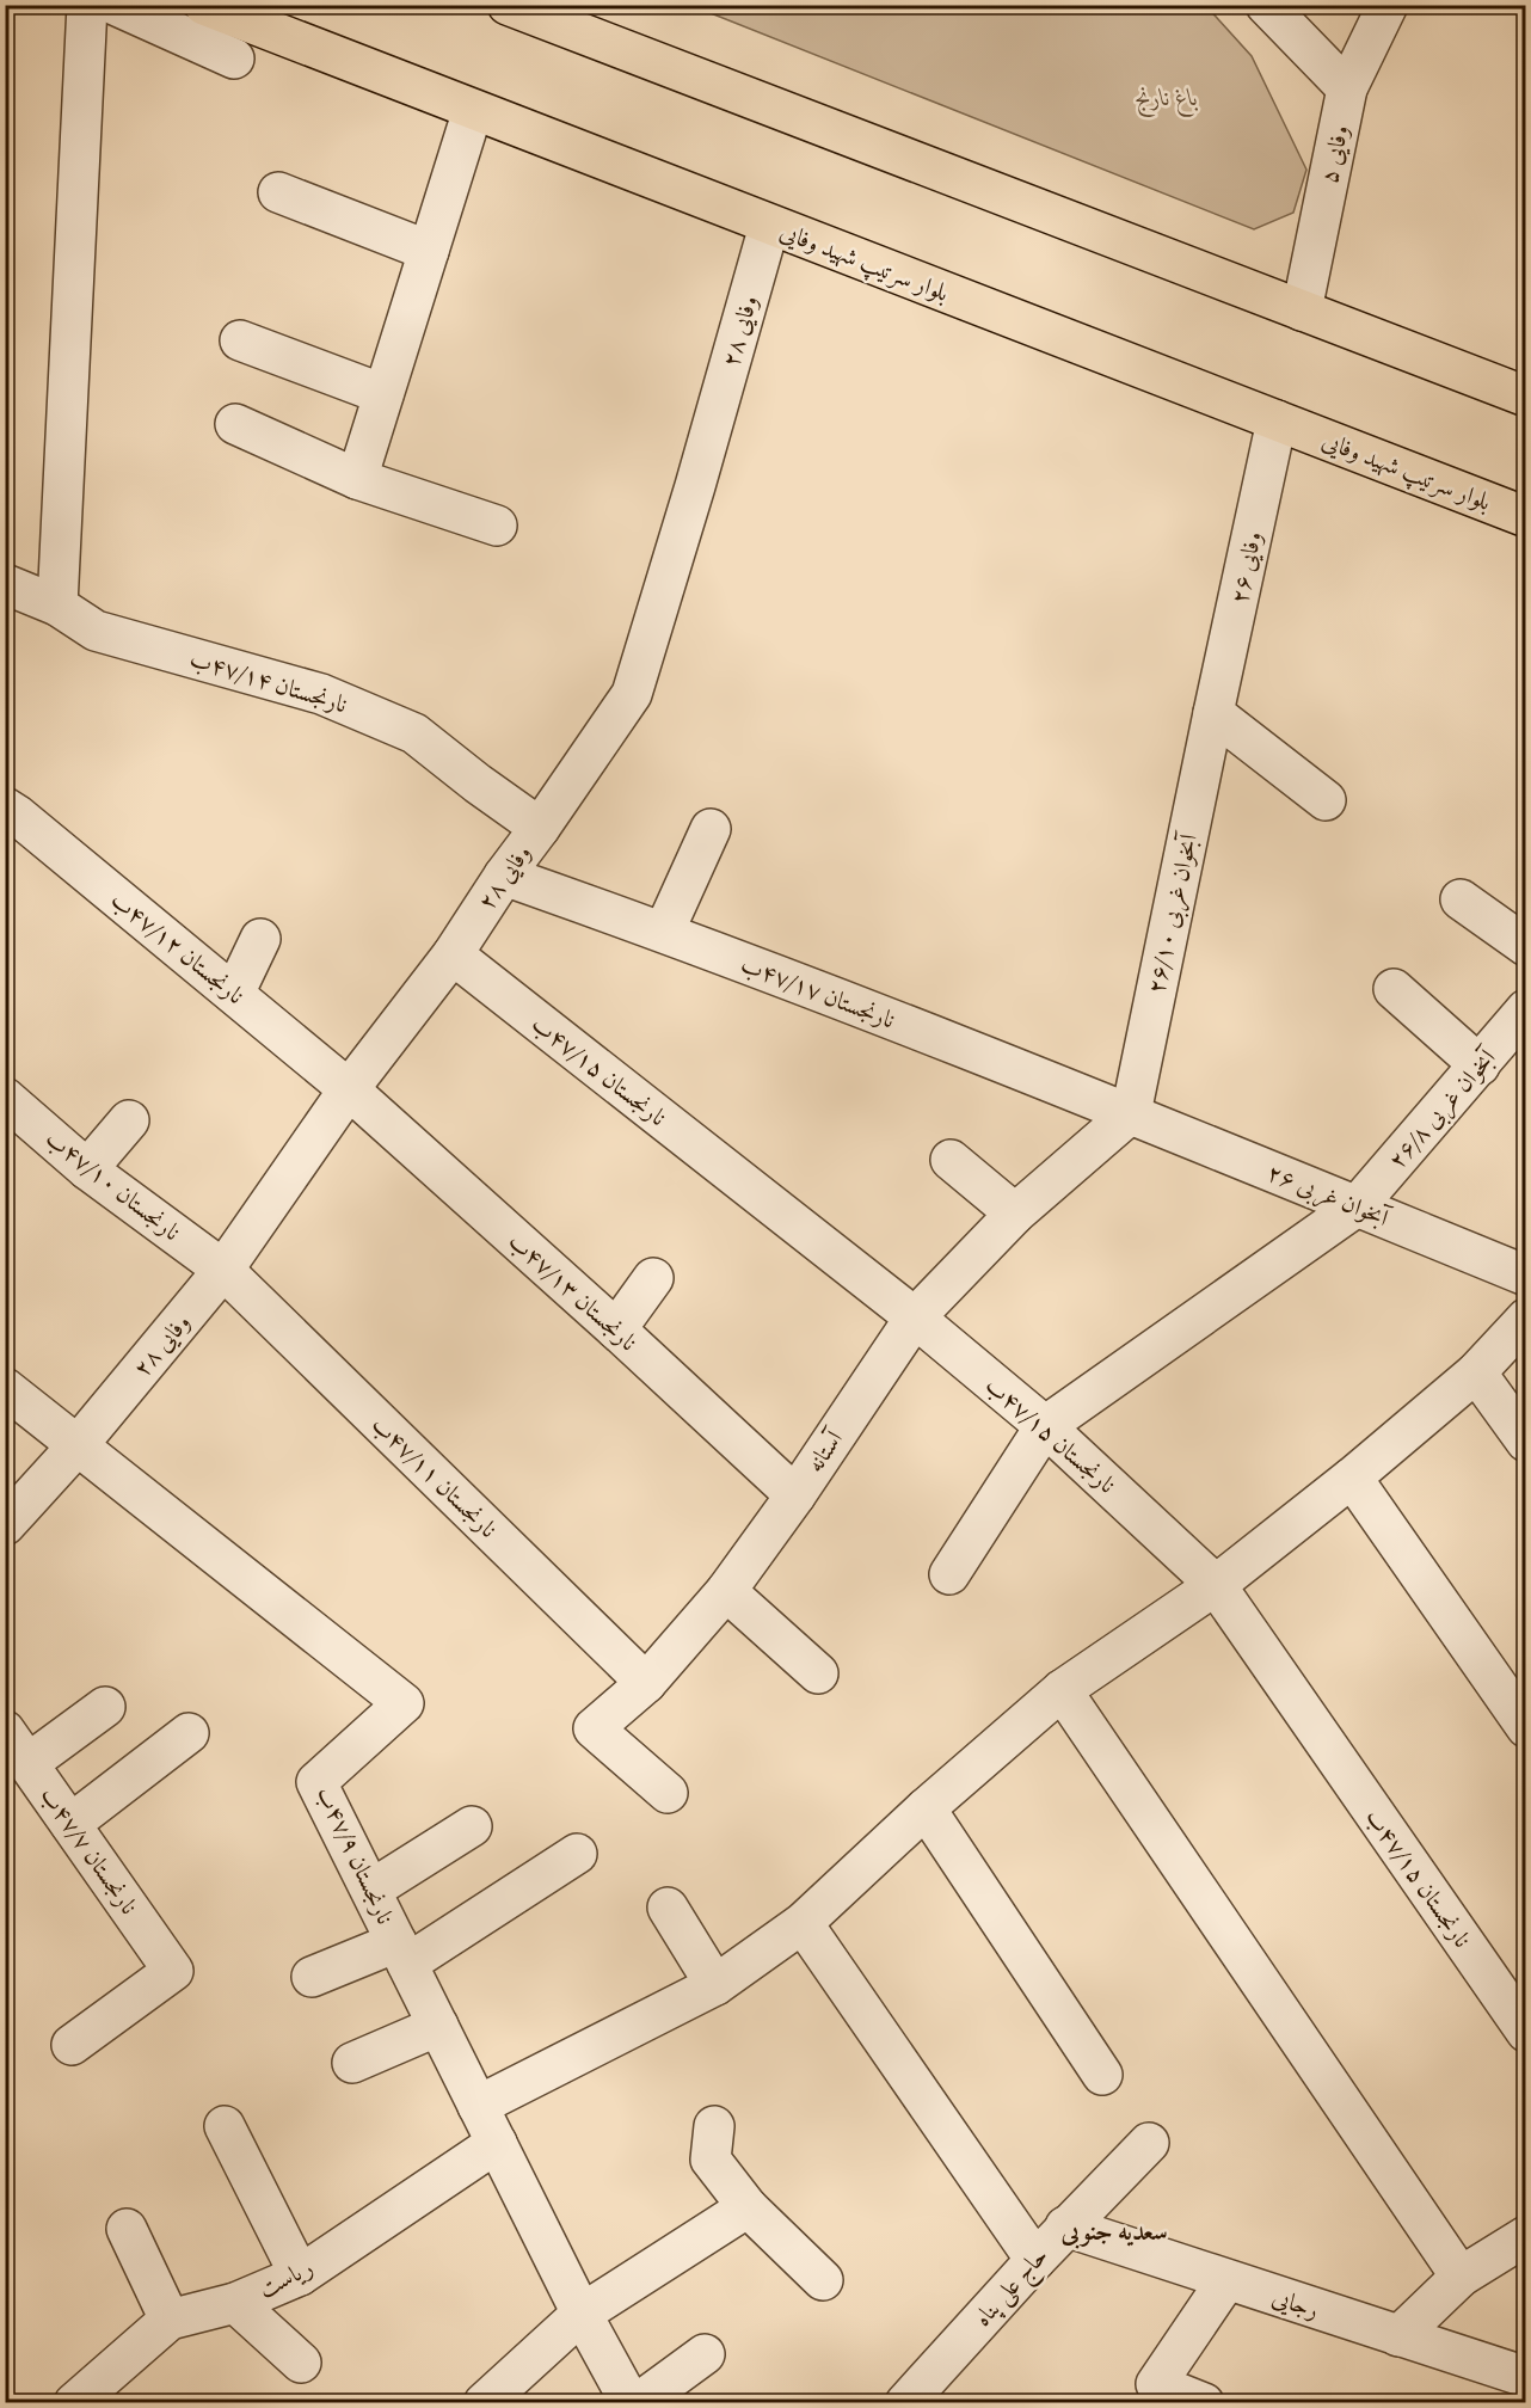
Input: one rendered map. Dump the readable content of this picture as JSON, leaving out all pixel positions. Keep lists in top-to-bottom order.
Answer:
{
  "streets": {
    "main road": ["بلوار سرتیپ شهید وفایی"],
    "street": [
      "وفایی ۵",
      "وفایی ۲۸",
      "وفایی ۲۶",
      "نارنجستان ۴۷/۱۴ب",
      "آبخوان غربی ۲۶/۱۰",
      "نارنجستان ۴۷/۱۲ب",
      "نارنجستان ۴۷/۱۷ب",
      "نارنجستان ۴۷/۱۵ب",
      "آبخوان غربی ۲۶/۸",
      "نارنجستان ۴۷/۱۰ب",
      "آبخوان غربی ۲۶",
      "نارنجستان ۴۷/۱۳ب",
      "آستانه",
      "نارنجستان ۴۷/۱۱ب",
      "نارنجستان ۴۷/۷ب",
      "نارنجستان ۴۷/۹ب",
      "ریاست",
      "حاج علی پناه",
      "رجایی"
    ]
  },
  "crossings": [
    ["بلوار سرتیپ شهید وفایی", "وفایی ۲۸"],
    ["بلوار سرتیپ شهید وفایی", "وفایی ۲۶"],
    ["وفایی ۲۸", "نارنجستان ۴۷/۱۴ب"],
    ["وفایی ۲۸", "نارنجستان ۴۷/۱۲ب"],
    ["وفایی ۲۸", "نارنجستان ۴۷/۱۷ب"],
    ["وفایی ۲۸", "نارنجستان ۴۷/۱۵ب"],
    ["وفایی ۲۸", "نارنجستان ۴۷/۱۰ب"],
    ["وفایی ۲۸", "نارنجستان ۴۷/۱۳ب"],
    ["وفایی ۲۸", "نارنجستان ۴۷/۱۱ب"],
    ["وفایی ۲۸", "نارنجستان ۴۷/۹ب"],
    ["وفایی ۲۶", "آبخوان غربی ۲۶/۱۰"],
    ["آبخوان غربی ۲۶/۱۰", "نارنجستان ۴۷/۱۷ب"],
    ["آبخوان غربی ۲۶/۱۰", "آبخوان غربی ۲۶"],
    ["آبخوان غربی ۲۶/۱۰", "آستانه"],
    ["نارنجستان ۴۷/۱۲ب", "نارنجستان ۴۷/۱۳ب"],
    ["نارنجستان ۴۷/۱۷ب", "آبخوان غربی ۲۶"],
    ["نارنجستان ۴۷/۱۷ب", "آستانه"],
    ["نارنجستان ۴۷/۱۵ب", "آبخوان غربی ۲۶/۸"],
    ["نارنجستان ۴۷/۱۵ب", "آستانه"],
    ["آبخوان غربی ۲۶/۸", "آبخوان غربی ۲۶"],
    ["نارنجستان ۴۷/۱۰ب", "نارنجستان ۴۷/۱۱ب"],
    ["آبخوان غربی ۲۶", "آستانه"],
    ["نارنجستان ۴۷/۱۳ب", "آستانه"],
    ["آستانه", "نارنجستان ۴۷/۱۱ب"],
    ["نارنجستان ۴۷/۹ب", "ریاست"],
    ["حاج علی پناه", "رجایی"]
  ],
  "districts": ["سعدیه جنوبی"],
  "parks": ["باغ نارنج"]
}
